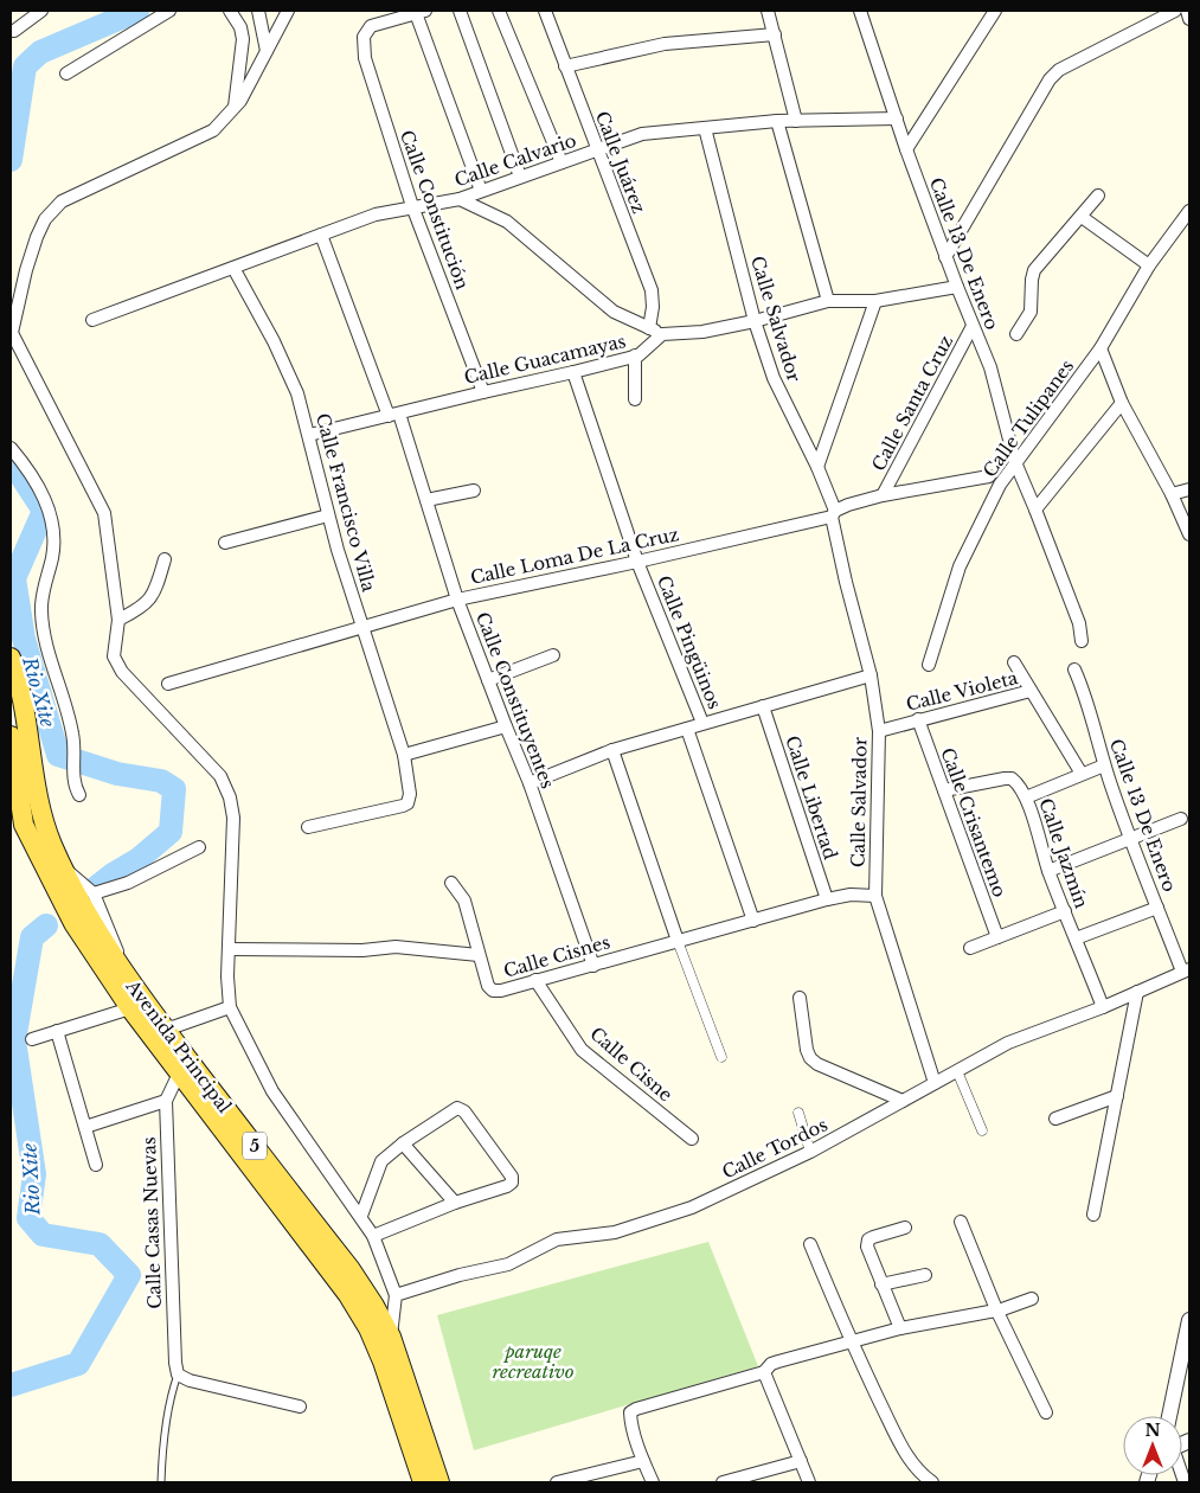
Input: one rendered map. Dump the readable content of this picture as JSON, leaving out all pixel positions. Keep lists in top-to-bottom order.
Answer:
{
  "streets": {
    "main road": ["Avenida Principal", "5"],
    "street": [
      "Calle Calvario",
      "Calle Juárez",
      "Calle Constitución",
      "Calle 13 De Enero",
      "Calle Salvador",
      "Calle Guacamayas",
      "Calle Santa Cruz",
      "Calle Tulipanes",
      "Calle Francisco Villa",
      "Calle Loma De La Cruz",
      "Calle Pingüinos",
      "Calle Violeta",
      "Calle Constituyentes",
      "Calle Libertad",
      "Calle Crisantemo",
      "Calle Jazmín",
      "Calle Cisnes",
      "Calle Cisne",
      "Calle Tordos",
      "Calle Casas Nuevas"
    ]
  },
  "crossings": [
    ["Calle Calvario", "Calle Juárez"],
    ["Calle Calvario", "Calle Constitución"],
    ["Calle Calvario", "Calle 13 De Enero"],
    ["Calle Calvario", "Calle Salvador"],
    ["Calle Calvario", "Calle Francisco Villa"],
    ["Calle Calvario", "Calle Constituyentes"],
    ["Calle Constitución", "Calle Guacamayas"],
    ["Calle 13 De Enero", "Calle Santa Cruz"],
    ["Calle 13 De Enero", "Calle Tulipanes"],
    ["Calle 13 De Enero", "Calle Tordos"],
    ["Calle Salvador", "Calle Loma De La Cruz"],
    ["Calle Salvador", "Calle Violeta"],
    ["Calle Salvador", "Calle Cisnes"],
    ["Calle Salvador", "Calle Tordos"],
    ["Calle Guacamayas", "Calle Francisco Villa"],
    ["Calle Guacamayas", "Calle Pingüinos"],
    ["Calle Guacamayas", "Calle Constituyentes"],
    ["Calle Santa Cruz", "Calle Loma De La Cruz"],
    ["Calle Francisco Villa", "Calle Loma De La Cruz"],
    ["Calle Loma De La Cruz", "Calle Pingüinos"],
    ["Calle Loma De La Cruz", "Calle Constituyentes"],
    ["Calle Violeta", "Calle Crisantemo"],
    ["Calle Constituyentes", "Calle Cisnes"],
    ["Calle Libertad", "Calle Cisnes"],
    ["Calle Crisantemo", "Calle Jazmín"],
    ["Calle Jazmín", "Calle Tordos"],
    ["Calle Cisnes", "Calle Cisne"],
    ["Avenida Principal", "5"],
    ["Avenida Principal", "Calle Casas Nuevas"]
  ],
  "water": ["Rio Xite"],
  "parks": ["paruqe recreativo"],
  "north": "top"
}
